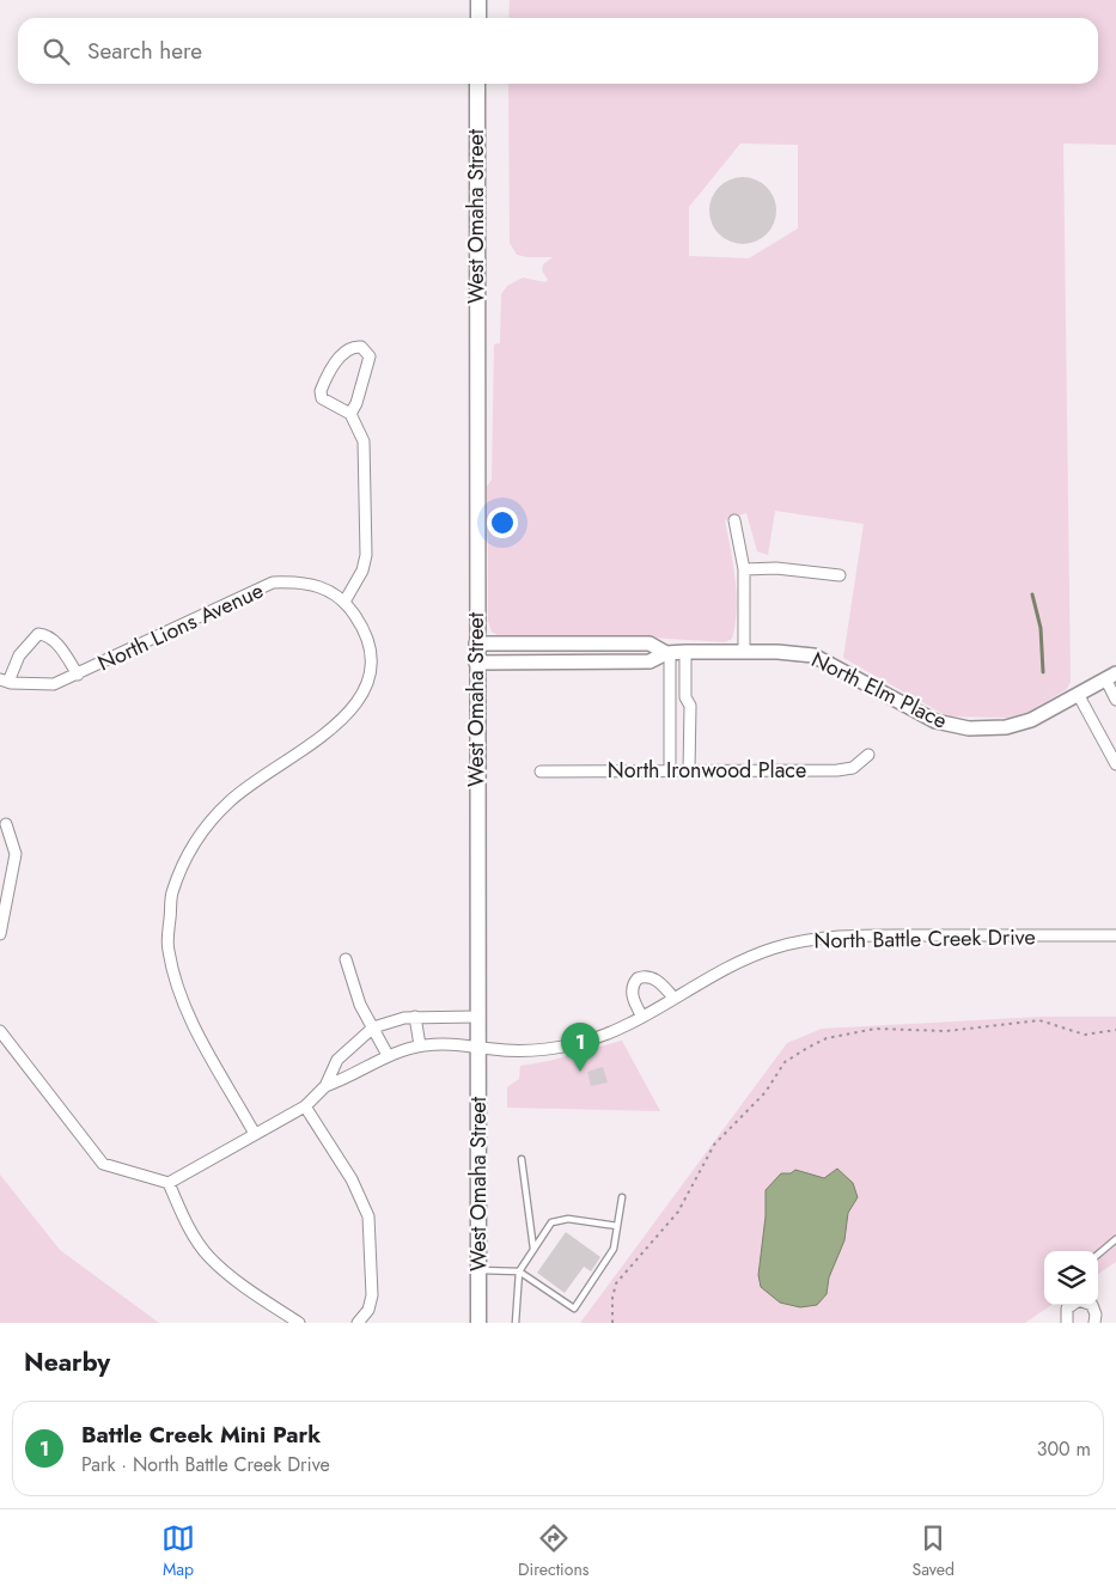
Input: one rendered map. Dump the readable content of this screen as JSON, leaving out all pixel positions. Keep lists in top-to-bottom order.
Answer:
{
  "streets": {
    "main road": ["West Omaha Street"],
    "street": [
      "North Lions Avenue",
      "North Elm Place",
      "North Ironwood Place",
      "North Battle Creek Drive"
    ]
  },
  "crossings": [
    ["West Omaha Street", "North Elm Place"],
    ["West Omaha Street", "North Battle Creek Drive"]
  ],
  "page": {
    "search": "Search here",
    "pins": "1",
    "heading": "Nearby",
    "list": [
      {
        "mark": "1",
        "name": "Battle Creek Mini Park",
        "note": "Park · North Battle Creek Drive",
        "value": "300 m"
      }
    ],
    "nav": ["Map", "Directions", "Saved"]
  }
}
